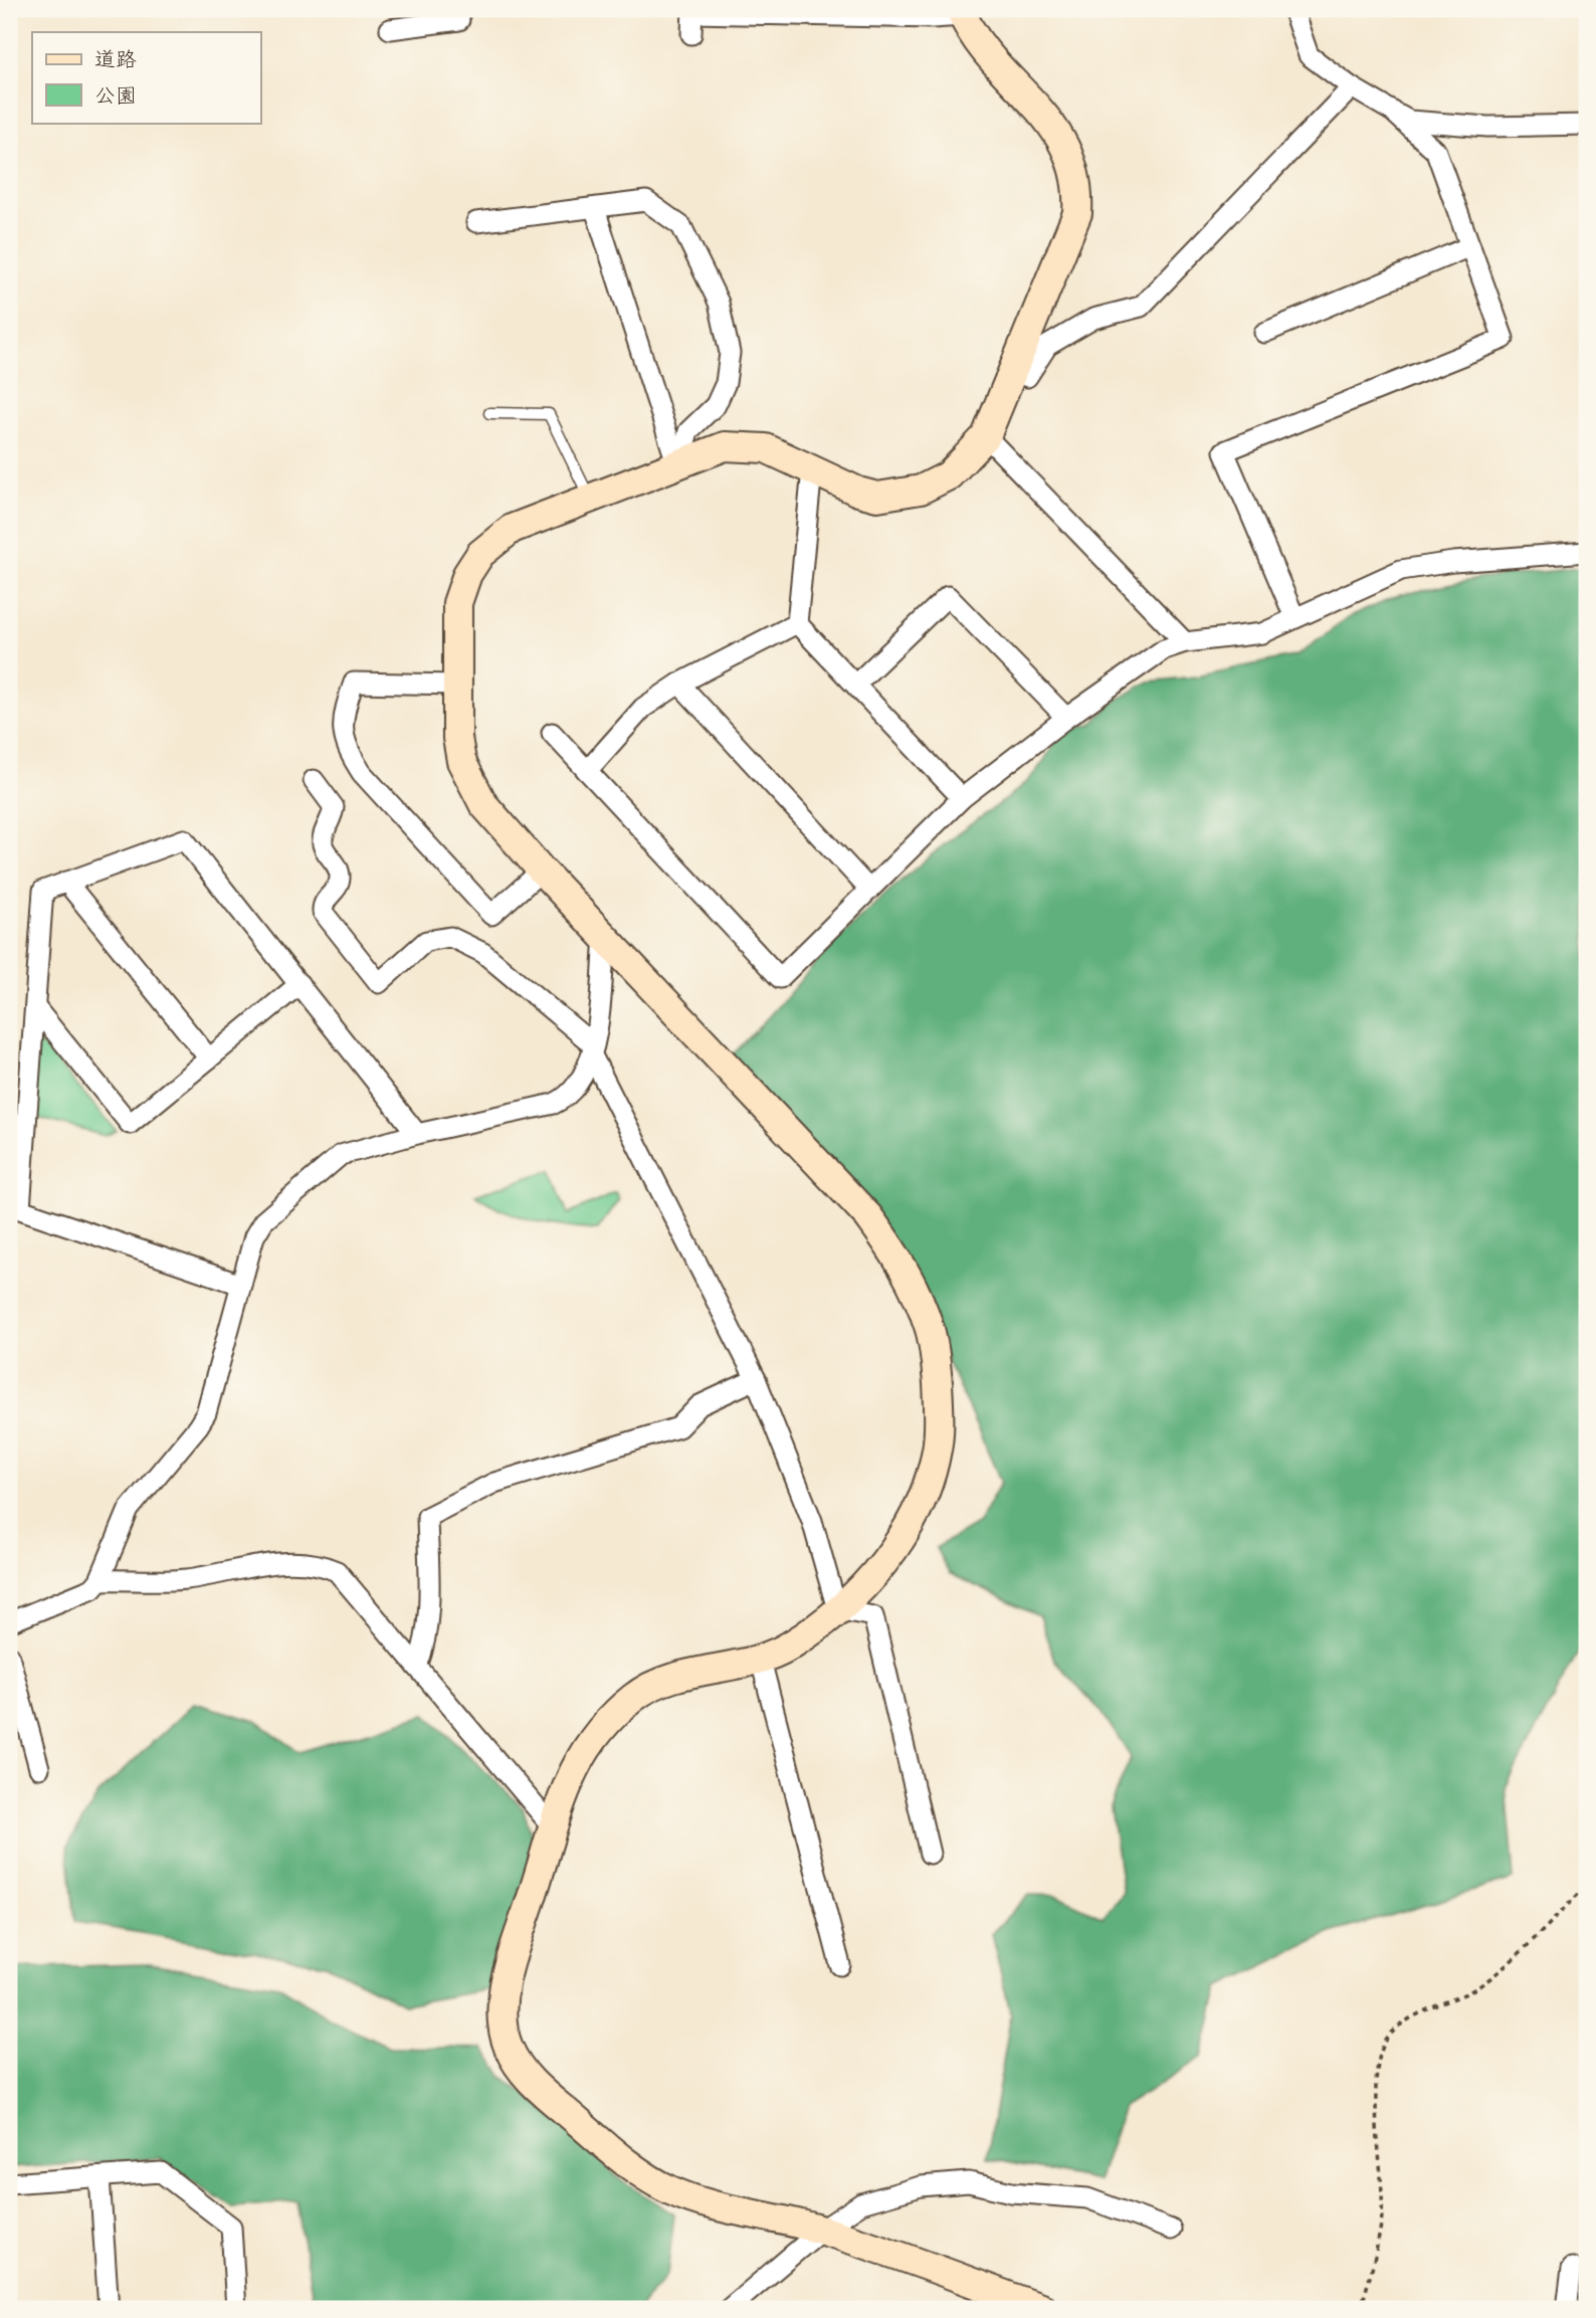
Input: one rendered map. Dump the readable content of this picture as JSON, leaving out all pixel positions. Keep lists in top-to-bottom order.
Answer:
{
  "legend": ["道路", "公園"]
}
